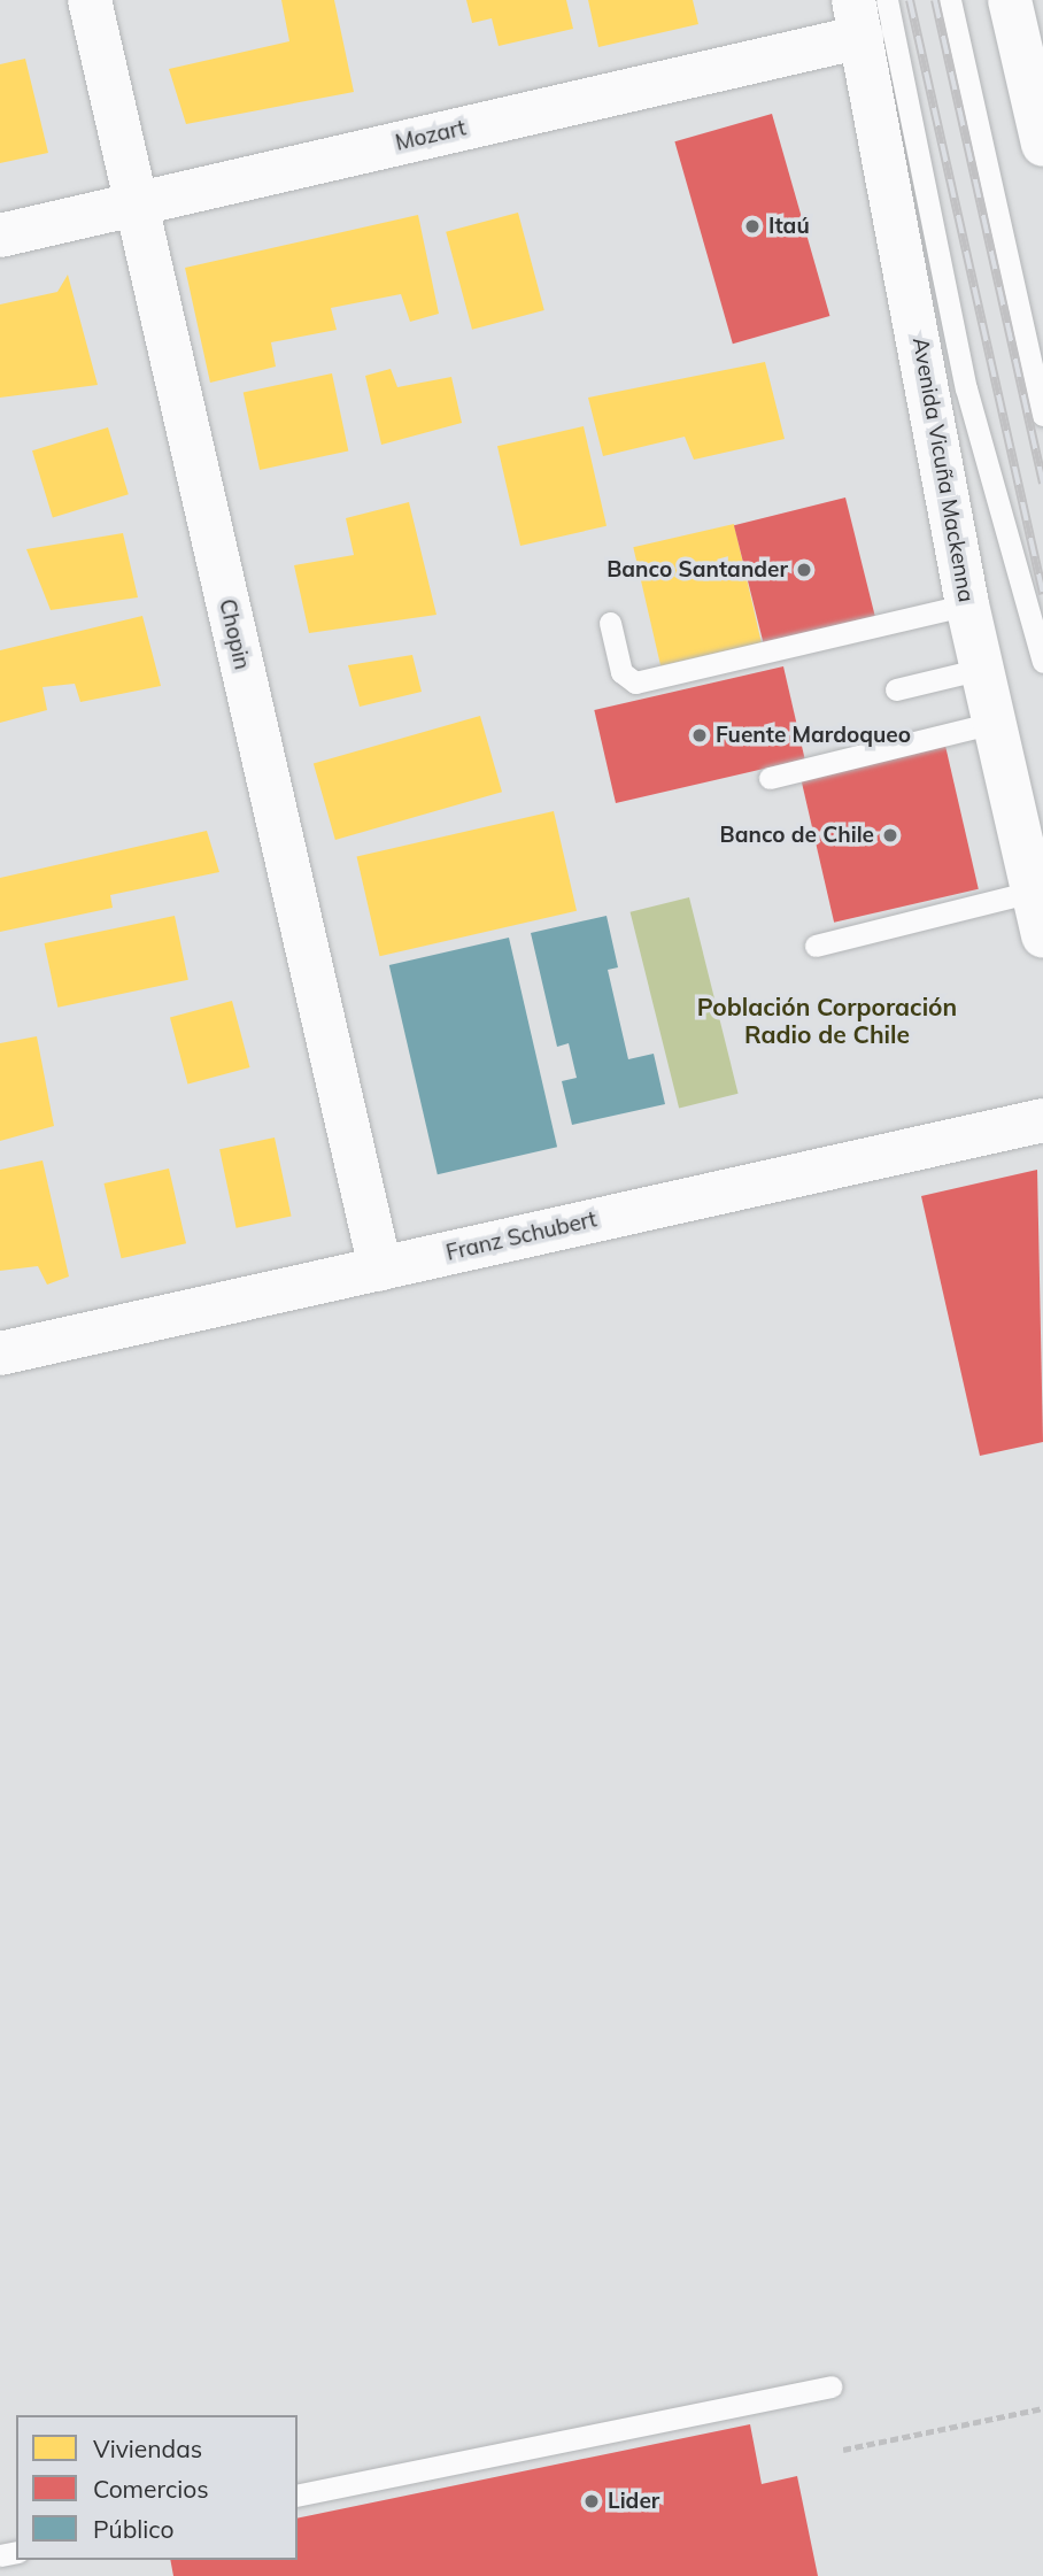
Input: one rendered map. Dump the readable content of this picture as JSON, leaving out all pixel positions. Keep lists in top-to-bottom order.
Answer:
{
  "streets": {
    "street": [
      "Mozart",
      "Avenida Vicuña Mackenna",
      "Chopin",
      "Franz Schubert"
    ]
  },
  "crossings": [
    ["Mozart", "Avenida Vicuña Mackenna"],
    ["Mozart", "Chopin"],
    ["Chopin", "Franz Schubert"]
  ],
  "districts": ["Población Corporación Radio de Chile"],
  "places": [
    "Itaú",
    "Banco Santander",
    "Fuente Mardoqueo",
    "Banco de Chile",
    "Lider"
  ],
  "legend": ["Viviendas", "Comercios", "Público"]
}
